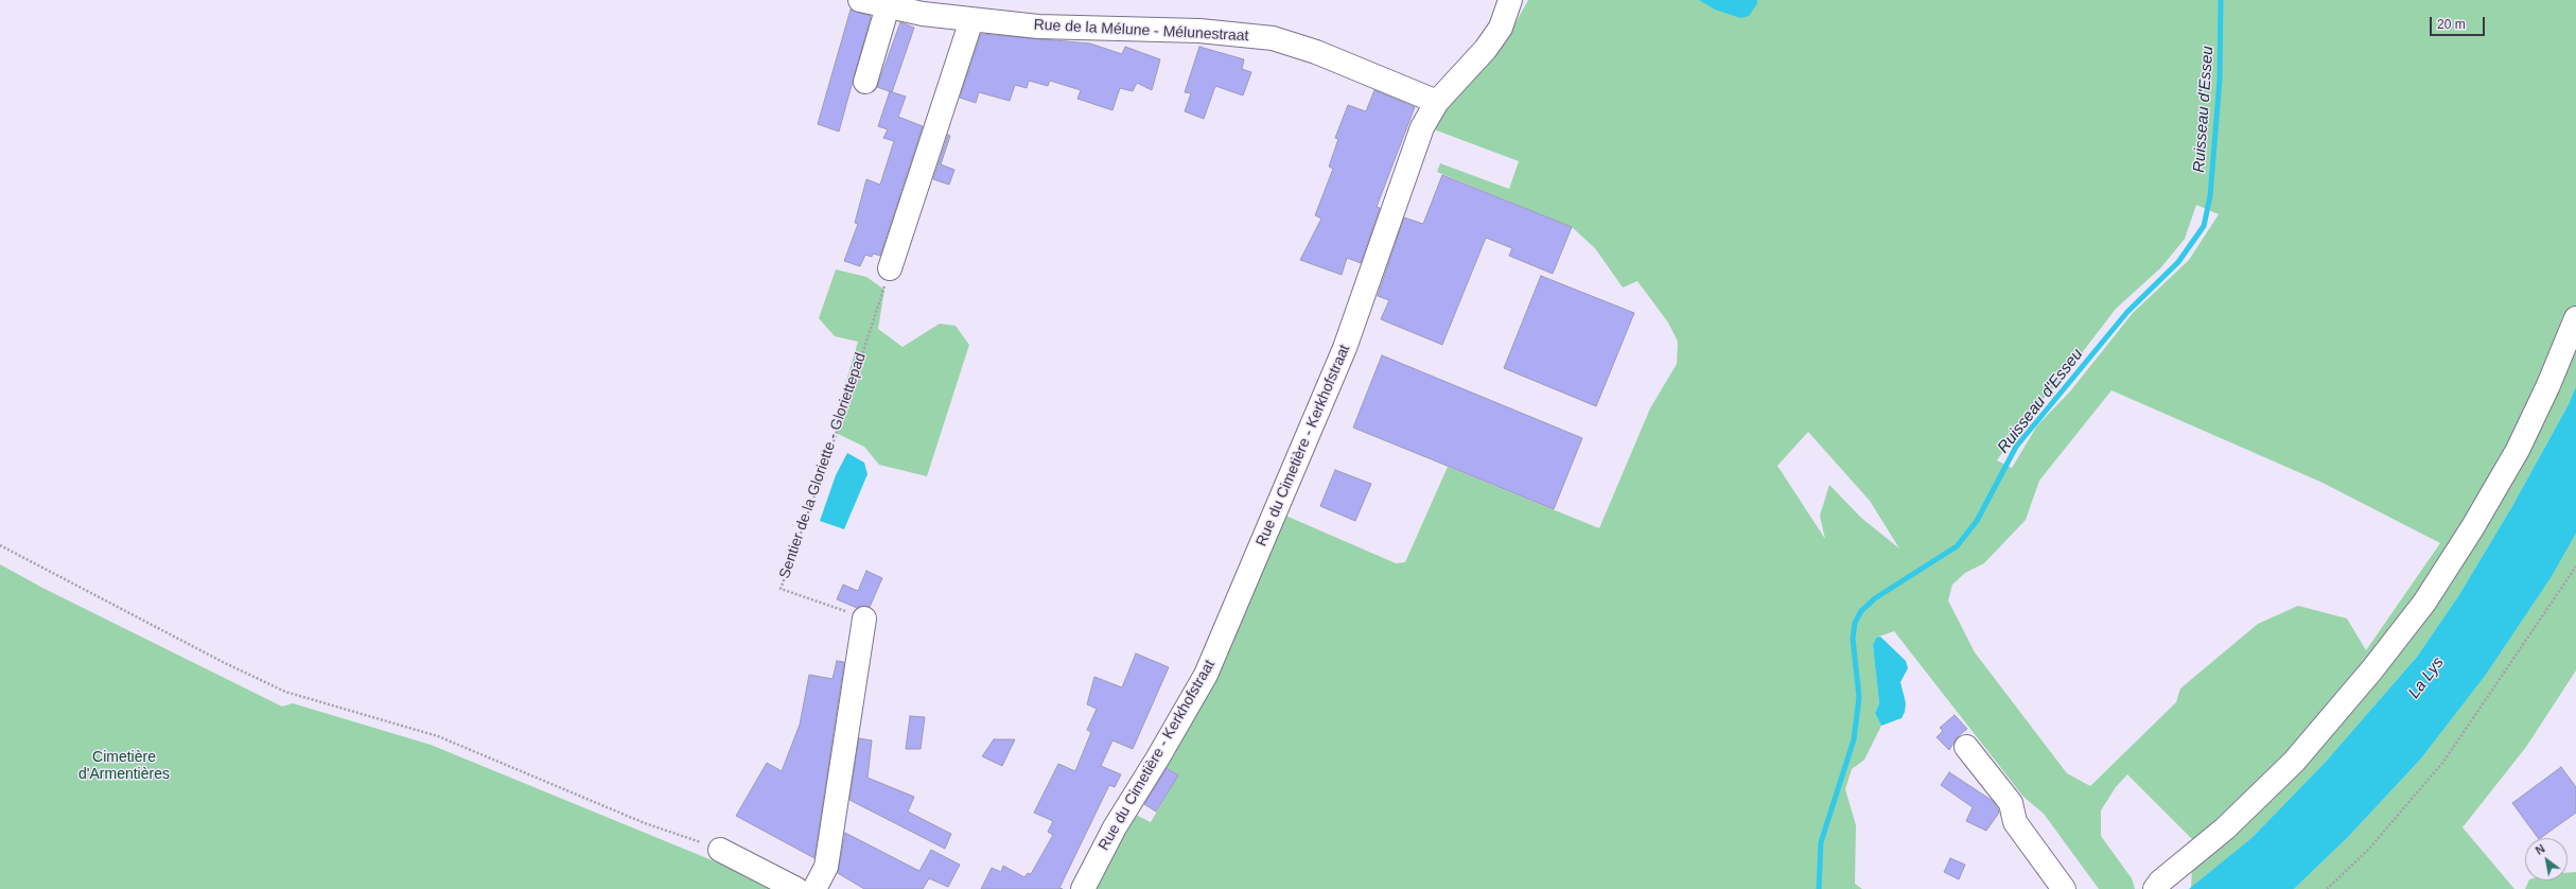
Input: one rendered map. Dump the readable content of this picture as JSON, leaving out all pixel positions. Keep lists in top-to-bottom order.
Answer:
{
  "streets": {
    "street": ["Rue de la Mélune - Mélunestraat", "Rue du Cimetière - Kerkhofstraat"],
    "path": ["Sentier de la Gloriette - Gloriettepad"]
  },
  "crossings": [
    ["Rue de la Mélune - Mélunestraat", "Rue du Cimetière - Kerkhofstraat"]
  ],
  "water": ["Ruisseau d'Esseu", "La Lys"],
  "parks": ["Cimetière d'Armentières"],
  "scale_bar": "20 m",
  "north": "top left"
}
